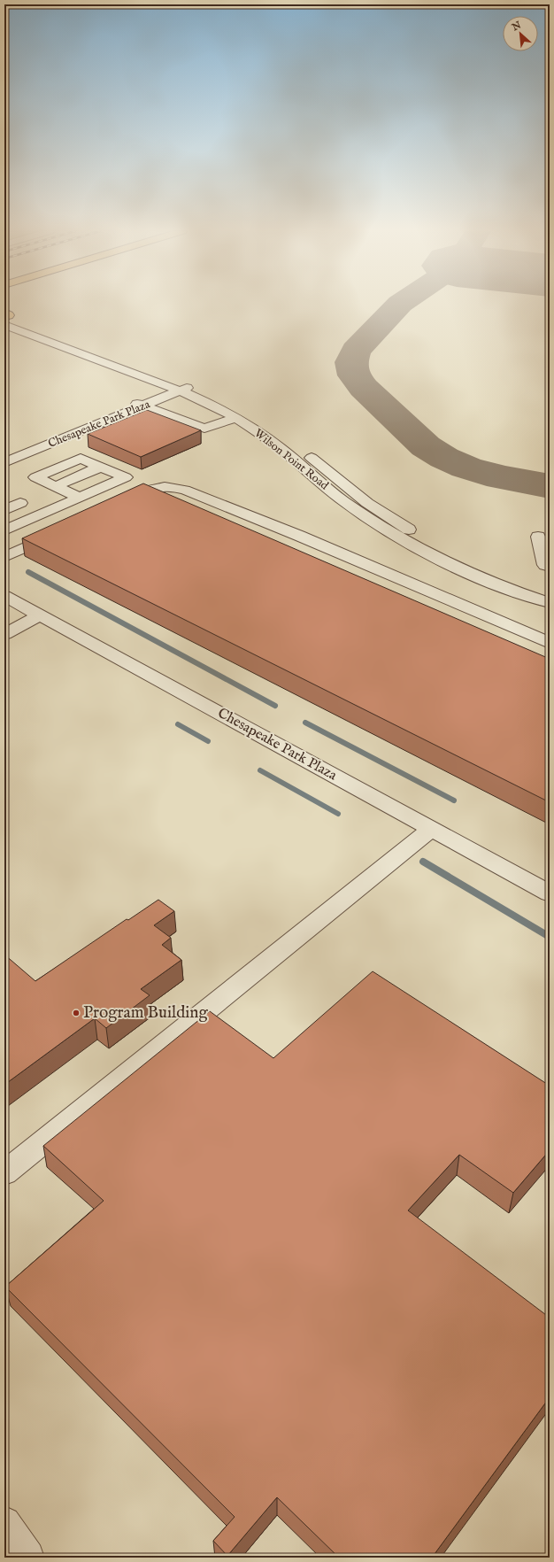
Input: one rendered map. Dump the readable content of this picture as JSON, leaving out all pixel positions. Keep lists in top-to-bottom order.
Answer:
{
  "streets": {
    "street": ["Chesapeake Park Plaza", "Wilson Point Road"]
  },
  "crossings": [
    ["Chesapeake Park Plaza", "Wilson Point Road"]
  ],
  "places": ["Program Building"],
  "north": "top left"
}
